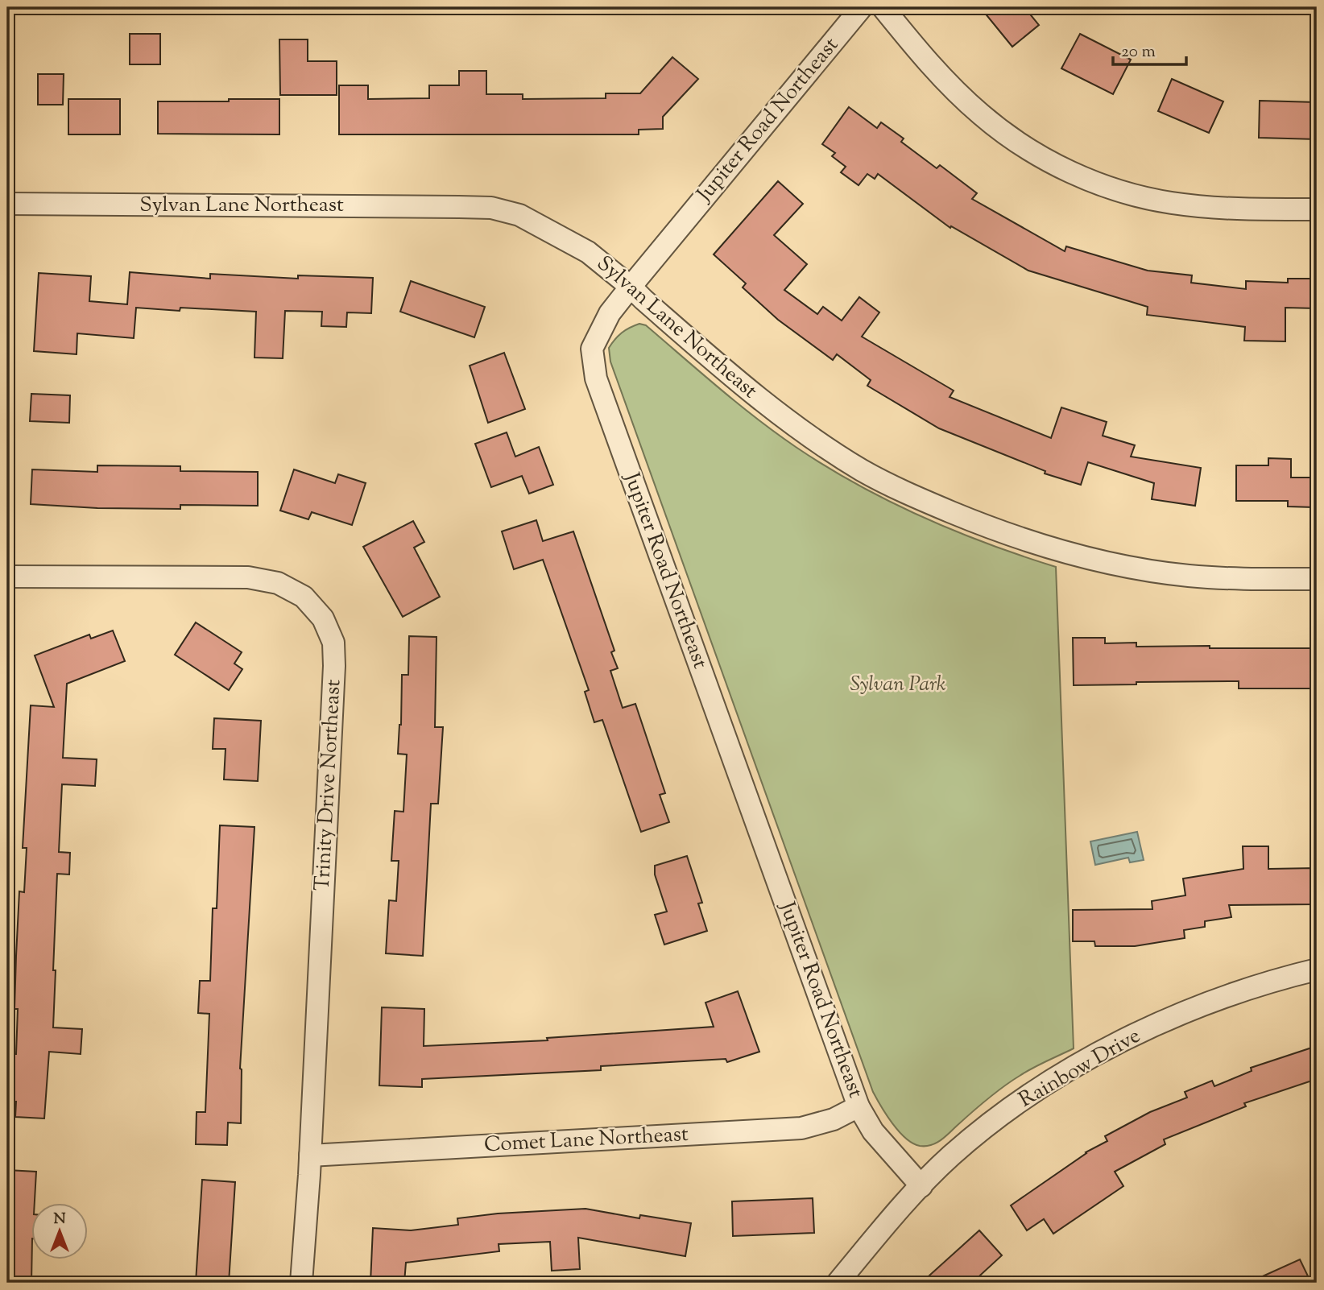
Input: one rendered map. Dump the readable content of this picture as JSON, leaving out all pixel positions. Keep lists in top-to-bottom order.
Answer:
{
  "streets": {
    "street": [
      "Jupiter Road Northeast",
      "Sylvan Lane Northeast",
      "Trinity Drive Northeast",
      "Rainbow Drive",
      "Comet Lane Northeast"
    ]
  },
  "crossings": [
    ["Jupiter Road Northeast", "Sylvan Lane Northeast"],
    ["Jupiter Road Northeast", "Rainbow Drive"],
    ["Jupiter Road Northeast", "Comet Lane Northeast"],
    ["Trinity Drive Northeast", "Comet Lane Northeast"]
  ],
  "parks": ["Sylvan Park"],
  "scale_bar": "20 m",
  "north": "top"
}
